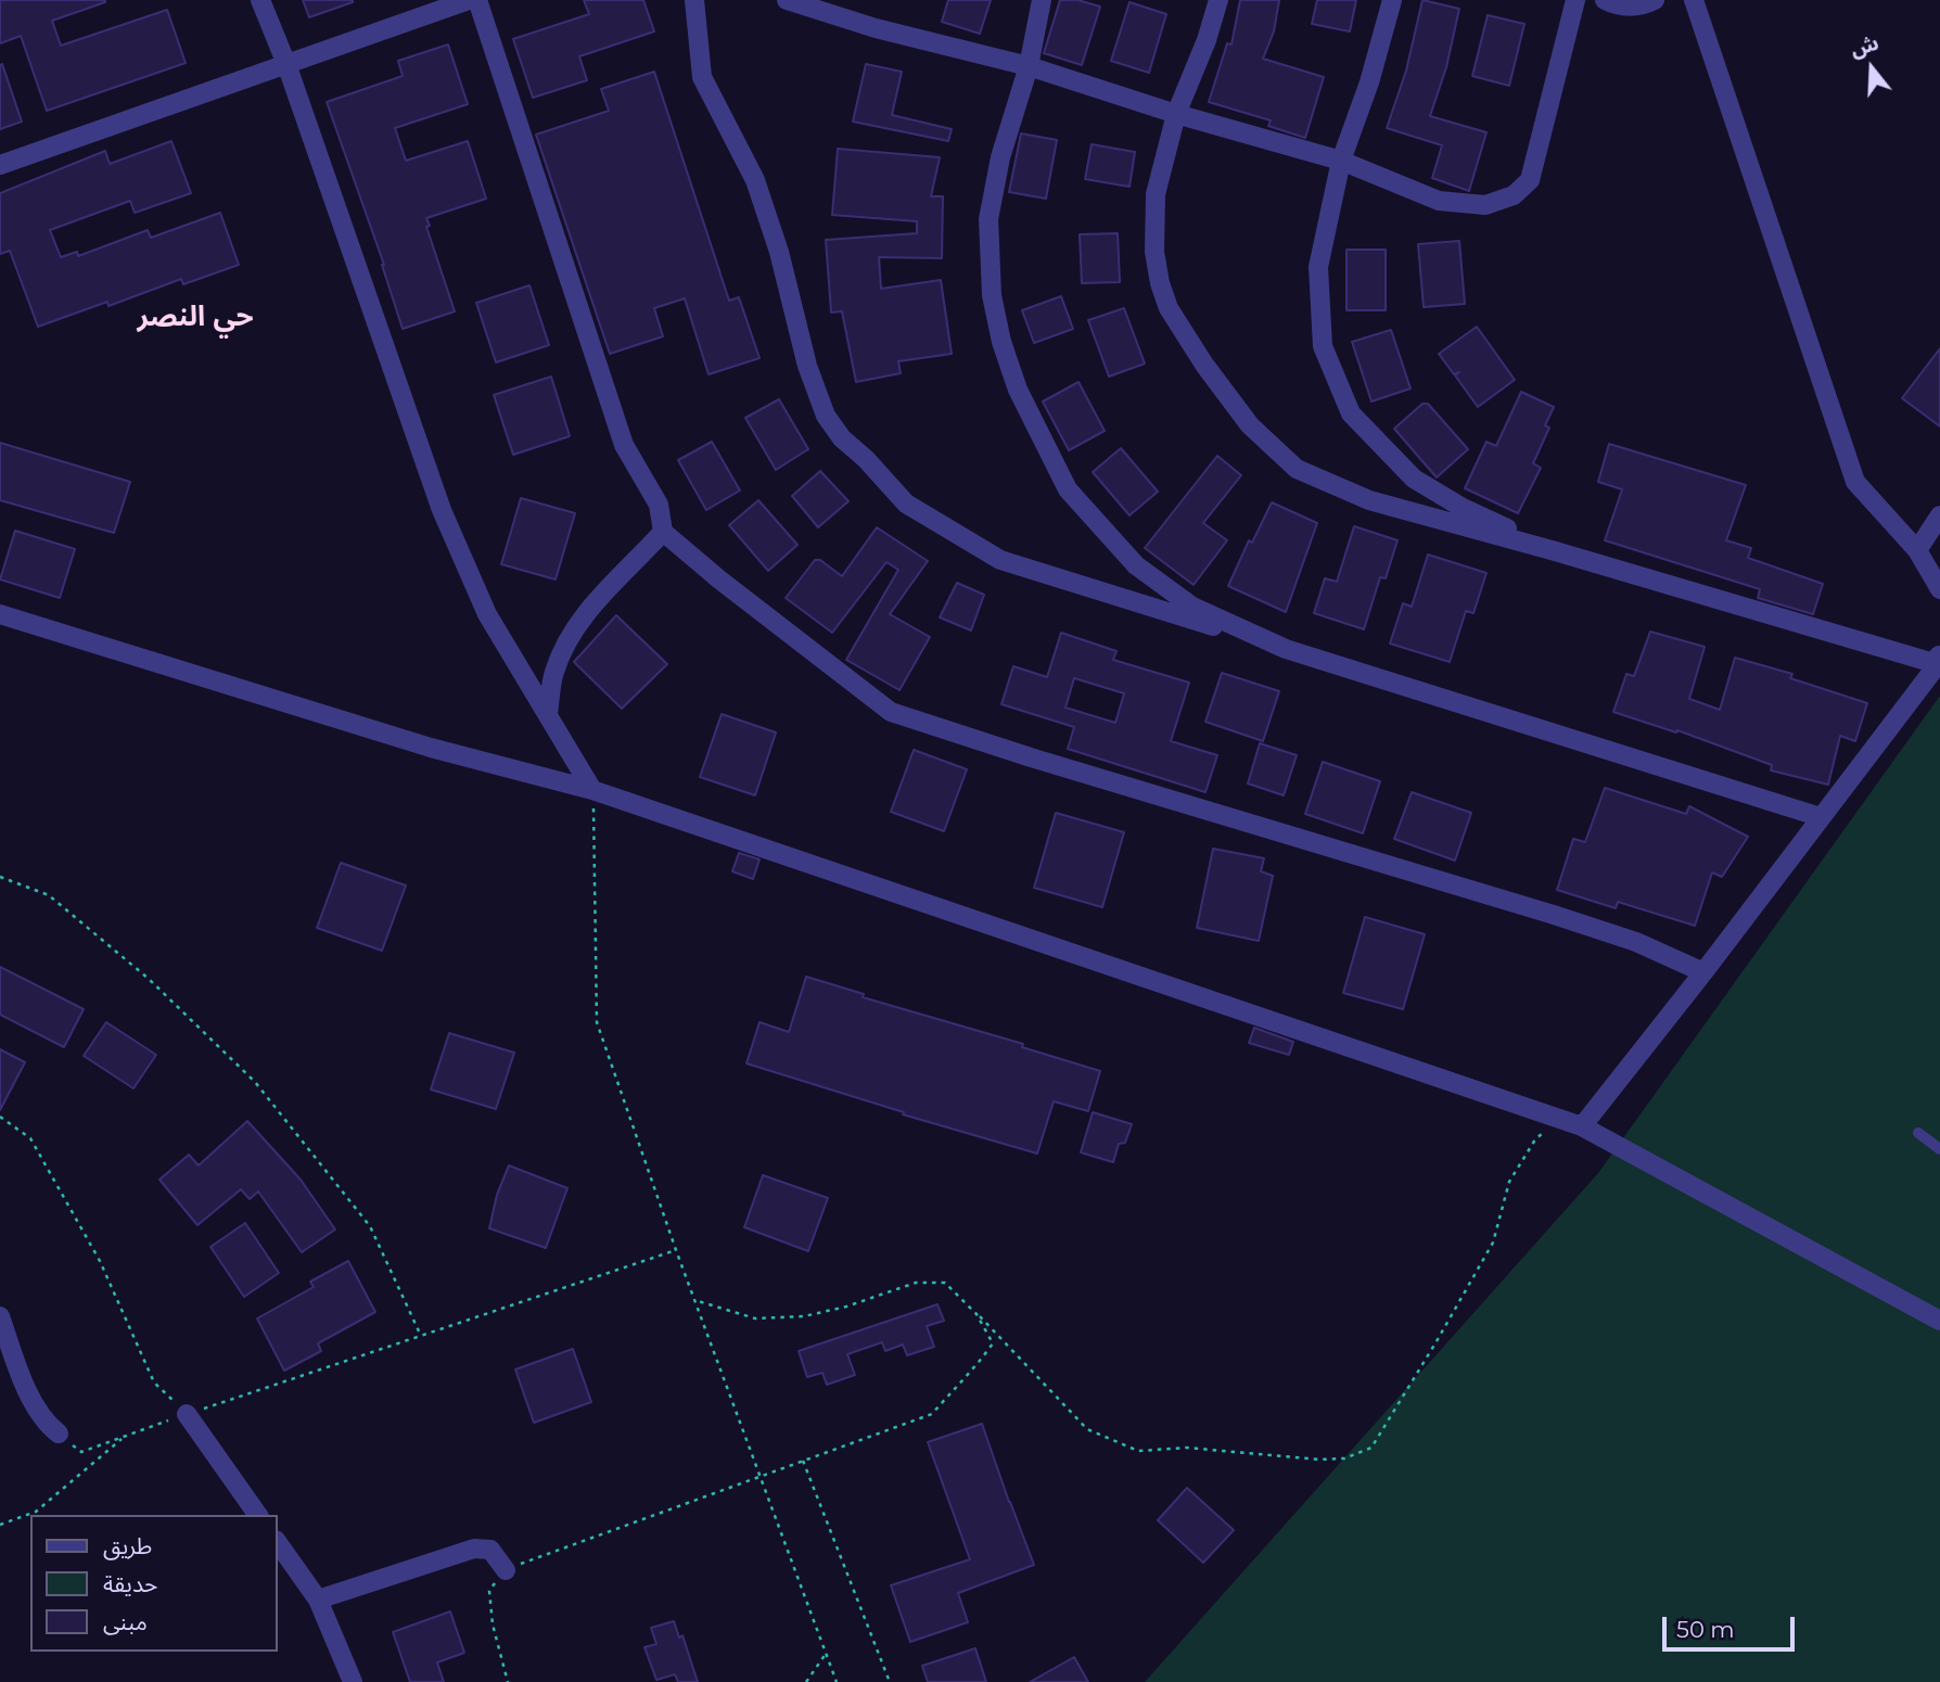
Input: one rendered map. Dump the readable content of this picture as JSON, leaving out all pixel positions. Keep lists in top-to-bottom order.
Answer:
{
  "districts": ["حي النصر"],
  "legend": ["طريق", "حديقة", "مبنى"],
  "scale_bar": "50 m",
  "north": "top"
}
